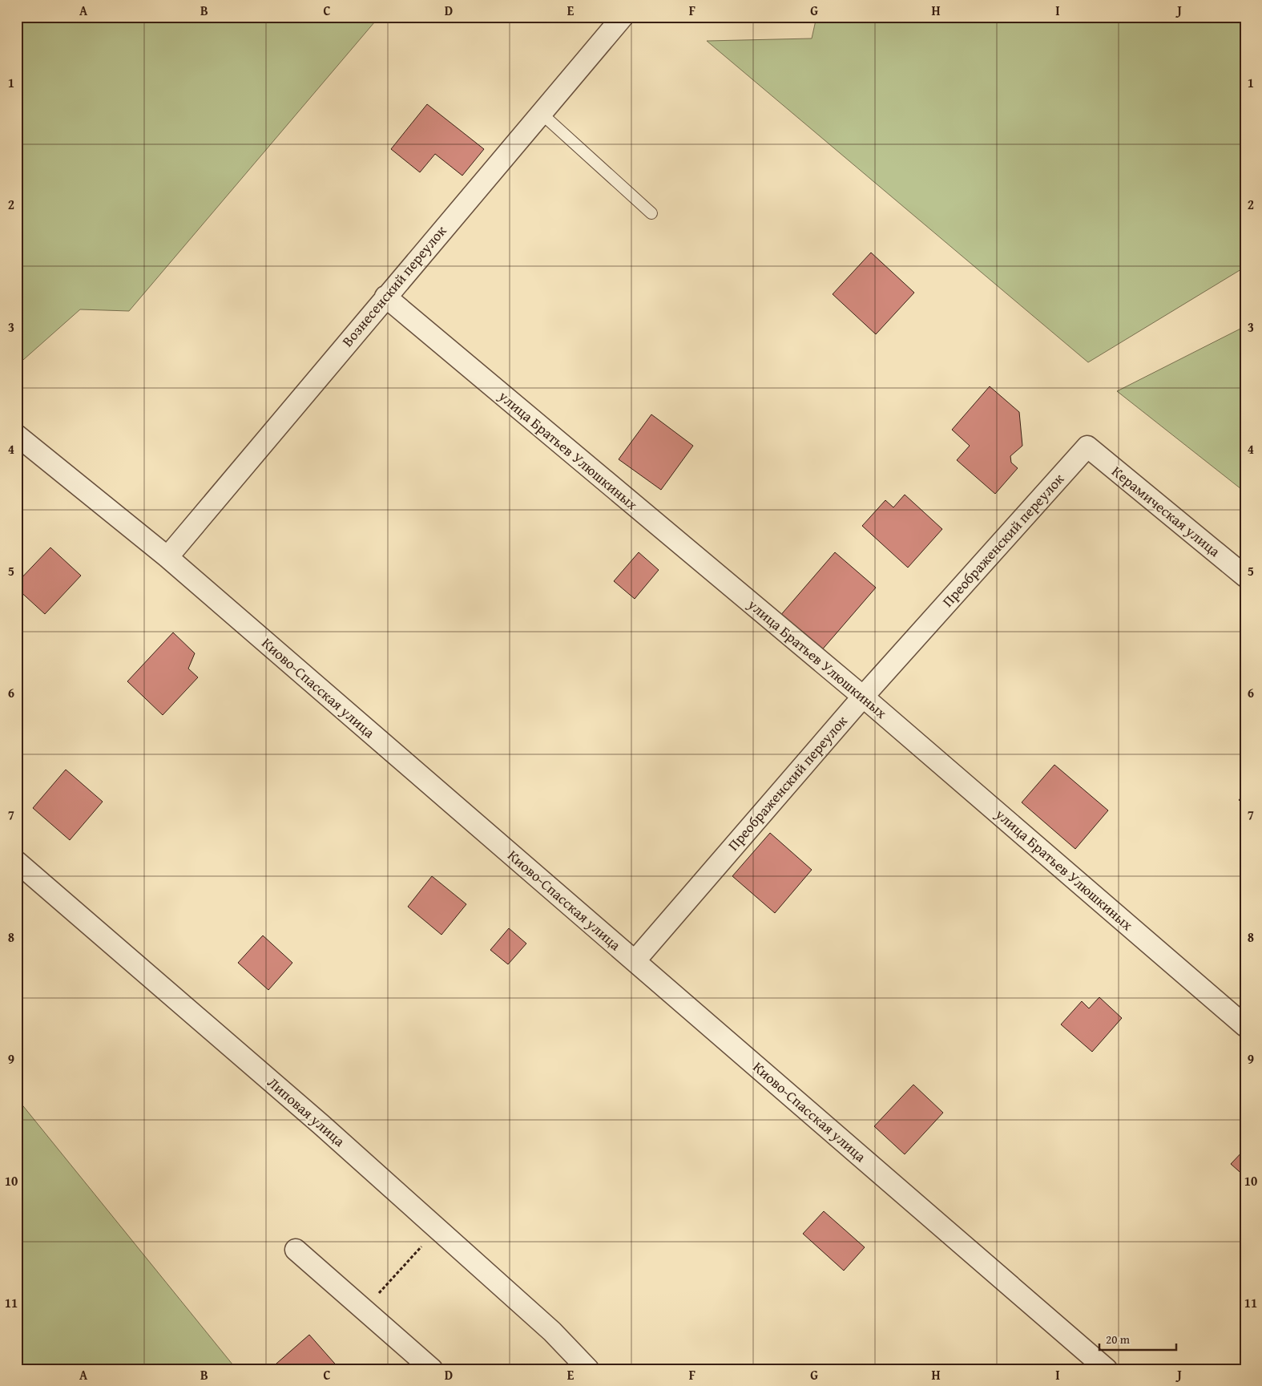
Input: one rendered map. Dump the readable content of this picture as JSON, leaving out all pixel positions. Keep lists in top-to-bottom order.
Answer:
{
  "streets": {
    "street": [
      "Вознесенский переулок",
      "улица Братьев Улюшкиных",
      "Керамическая улица",
      "Преображенский переулок",
      "Киово-Спасская улица",
      "Липовая улица"
    ]
  },
  "crossings": [
    ["Вознесенский переулок", "улица Братьев Улюшкиных"],
    ["Вознесенский переулок", "Киово-Спасская улица"],
    ["улица Братьев Улюшкиных", "Преображенский переулок"],
    ["Керамическая улица", "Преображенский переулок"],
    ["Преображенский переулок", "Киово-Спасская улица"]
  ],
  "scale_bar": "20 m",
  "grid": {
    "columns": [
      "A",
      "B",
      "C",
      "D",
      "E",
      "F",
      "G",
      "H",
      "I",
      "J"
    ],
    "rows": [
      "1",
      "2",
      "3",
      "4",
      "5",
      "6",
      "7",
      "8",
      "9",
      "10",
      "11"
    ]
  }
}
